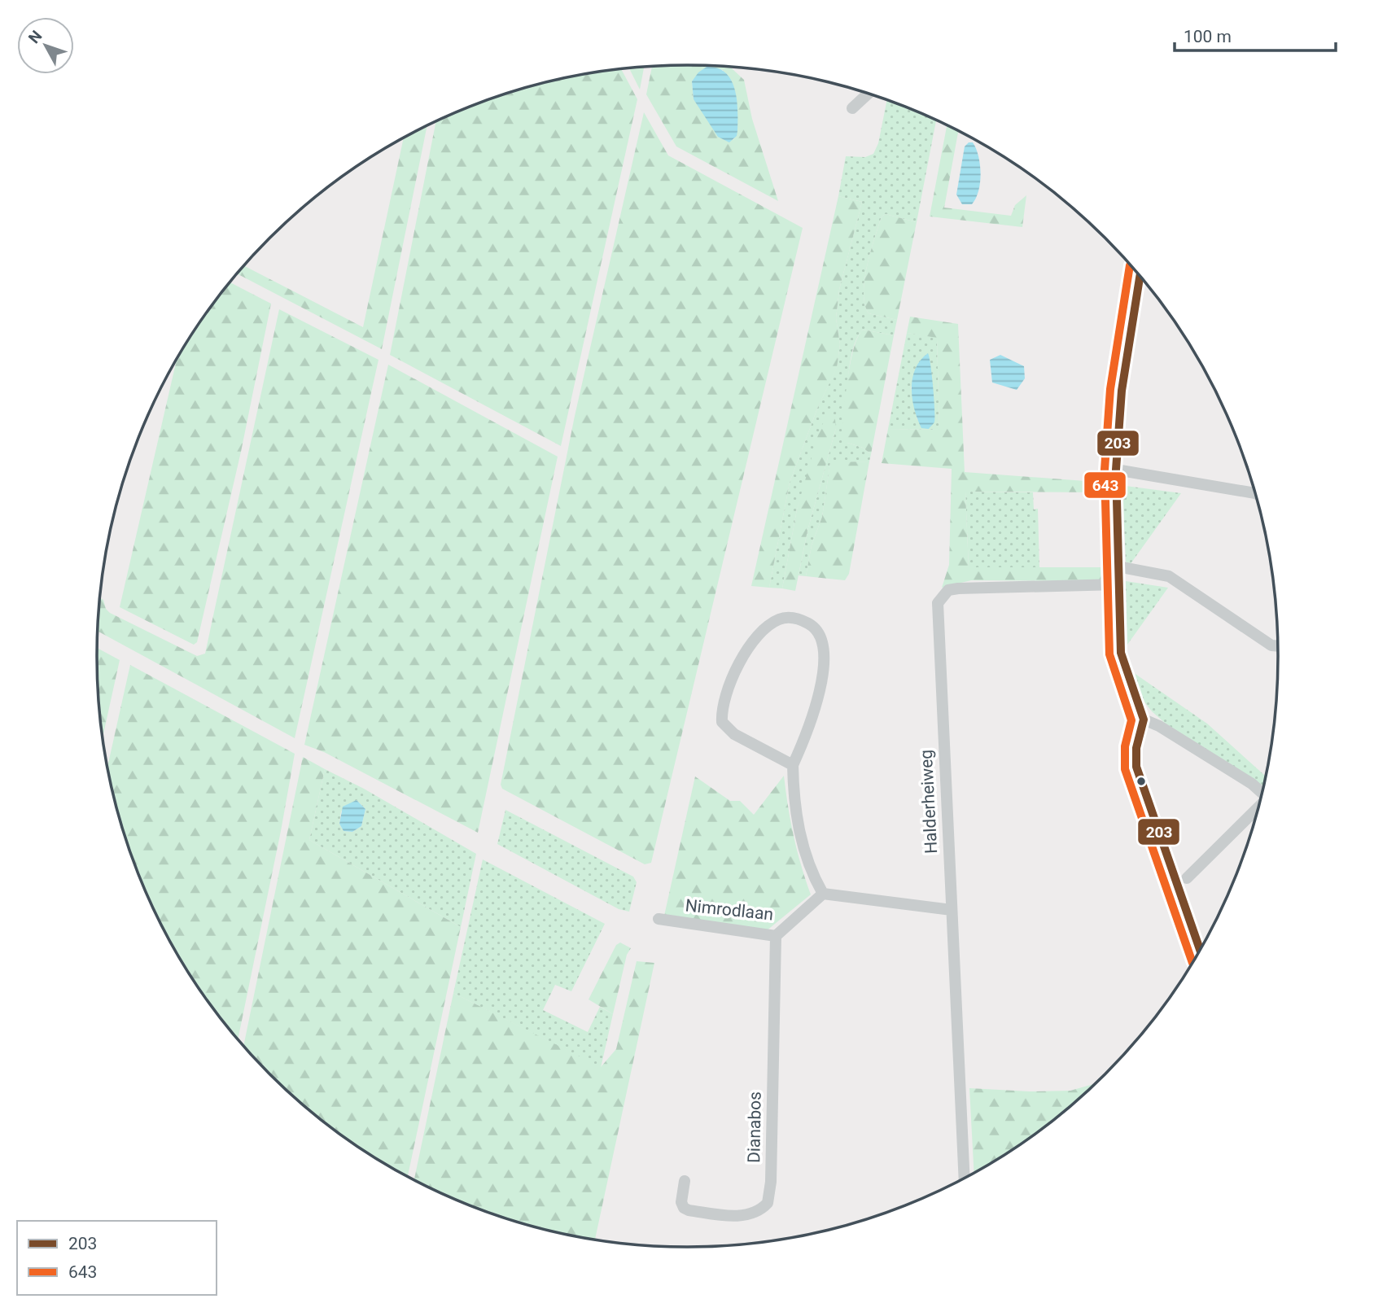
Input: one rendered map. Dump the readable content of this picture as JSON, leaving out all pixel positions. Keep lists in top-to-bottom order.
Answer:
{
  "streets": {
    "street": ["Halderheiweg", "Nimrodlaan", "Dianabos"]
  },
  "crossings": [
    ["Nimrodlaan", "Dianabos"]
  ],
  "lines": ["transit line 643", "transit line 203"],
  "legend": ["203", "643"],
  "scale_bar": "100 m",
  "north": "top left"
}
